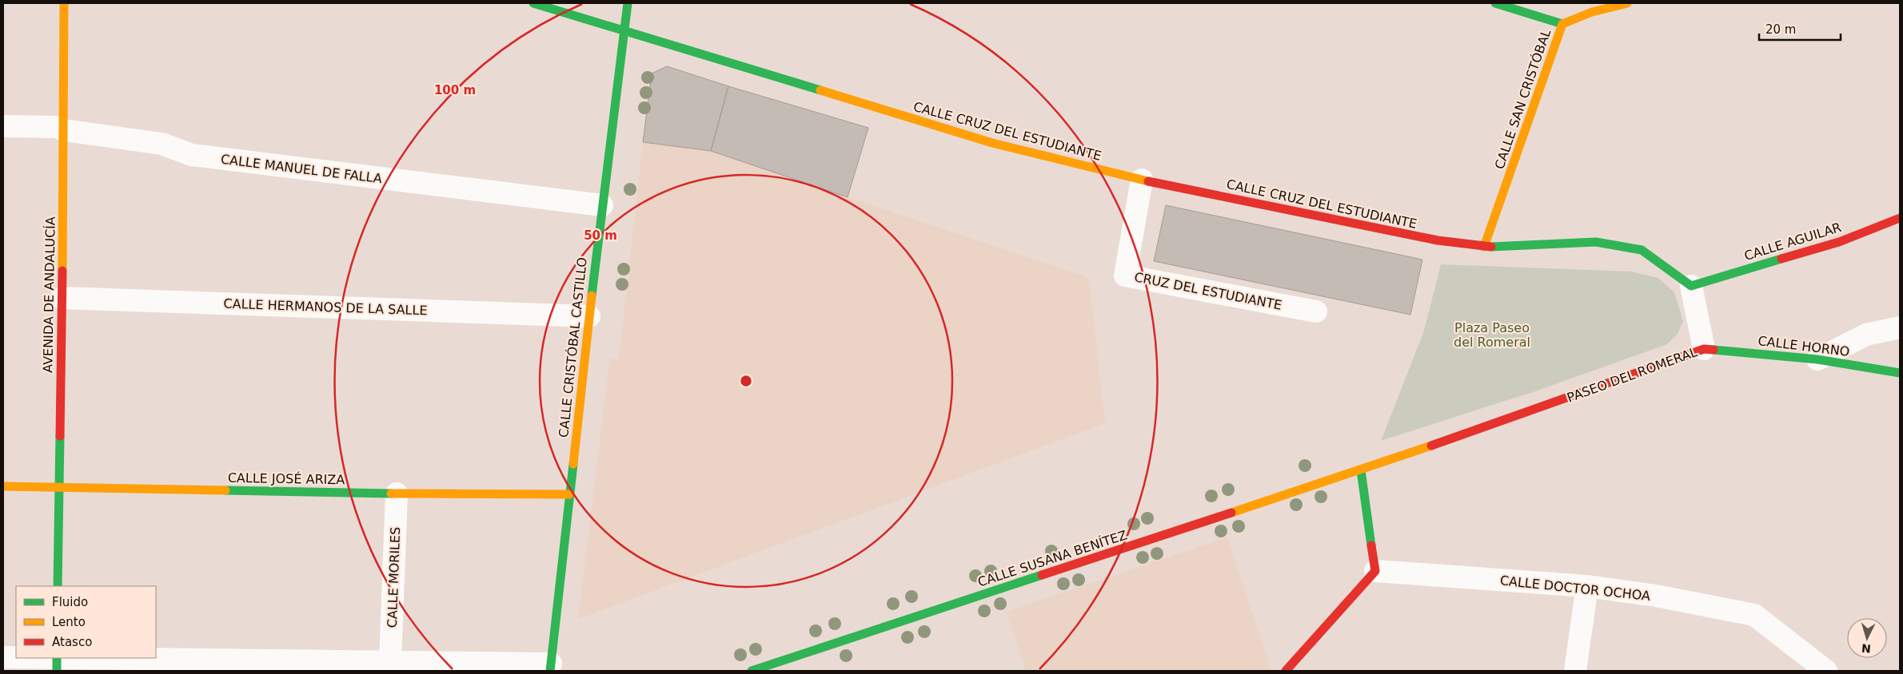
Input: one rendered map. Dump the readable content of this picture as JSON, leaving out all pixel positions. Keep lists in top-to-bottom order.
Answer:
{
  "streets": {
    "street": [
      "CALLE SAN CRISTÓBAL",
      "CALLE CRUZ DEL ESTUDIANTE",
      "CALLE MANUEL DE FALLA",
      "CALLE AGUILAR",
      "CRUZ DEL ESTUDIANTE",
      "AVENIDA DE ANDALUCÍA",
      "CALLE HERMANOS DE LA SALLE",
      "CALLE HORNO",
      "CALLE CRISTÓBAL CASTILLO",
      "PASEO DEL ROMERAL",
      "CALLE JOSÉ ARIZA",
      "CALLE SUSANA BENÍTEZ",
      "CALLE MORILES",
      "CALLE DOCTOR OCHOA"
    ]
  },
  "crossings": [
    ["CALLE SAN CRISTÓBAL", "CALLE CRUZ DEL ESTUDIANTE"],
    ["CALLE CRUZ DEL ESTUDIANTE", "CRUZ DEL ESTUDIANTE"],
    ["CALLE CRUZ DEL ESTUDIANTE", "CALLE CRISTÓBAL CASTILLO"],
    ["CALLE MANUEL DE FALLA", "AVENIDA DE ANDALUCÍA"],
    ["CALLE MANUEL DE FALLA", "CALLE CRISTÓBAL CASTILLO"],
    ["CALLE AGUILAR", "PASEO DEL ROMERAL"],
    ["AVENIDA DE ANDALUCÍA", "CALLE HERMANOS DE LA SALLE"],
    ["AVENIDA DE ANDALUCÍA", "CALLE JOSÉ ARIZA"],
    ["CALLE HERMANOS DE LA SALLE", "CALLE CRISTÓBAL CASTILLO"],
    ["CALLE HORNO", "PASEO DEL ROMERAL"],
    ["CALLE CRISTÓBAL CASTILLO", "CALLE JOSÉ ARIZA"],
    ["PASEO DEL ROMERAL", "CALLE SUSANA BENÍTEZ"],
    ["CALLE JOSÉ ARIZA", "CALLE MORILES"]
  ],
  "parks": ["Plaza Paseo del Romeral"],
  "legend": ["Fluido", "Lento", "Atasco"],
  "scale_bar": "20 m",
  "north": "bottom",
  "rings": ["100 m", "50 m"]
}
